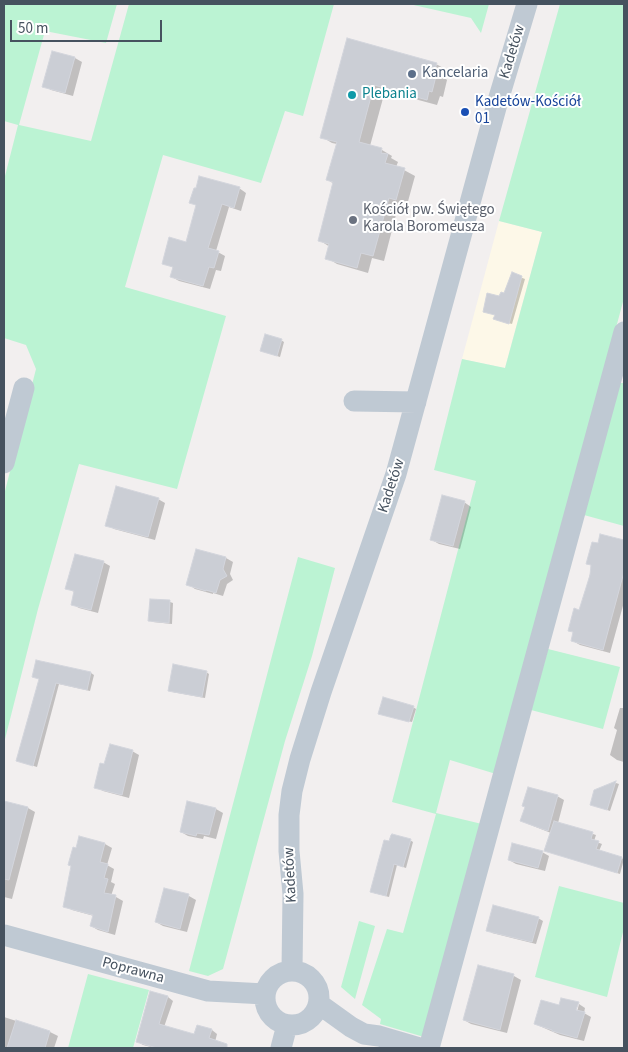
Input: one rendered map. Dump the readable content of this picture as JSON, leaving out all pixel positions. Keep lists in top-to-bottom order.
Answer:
{
  "streets": {
    "street": ["Kadetów", "Poprawna"]
  },
  "crossings": [
    ["Kadetów", "Poprawna"]
  ],
  "places": [
    "Kancelaria",
    "Plebania",
    "Kadetów-Kościół 01",
    "Kościół pw. Świętego Karola Boromeusza"
  ],
  "scale_bar": "50 m"
}
